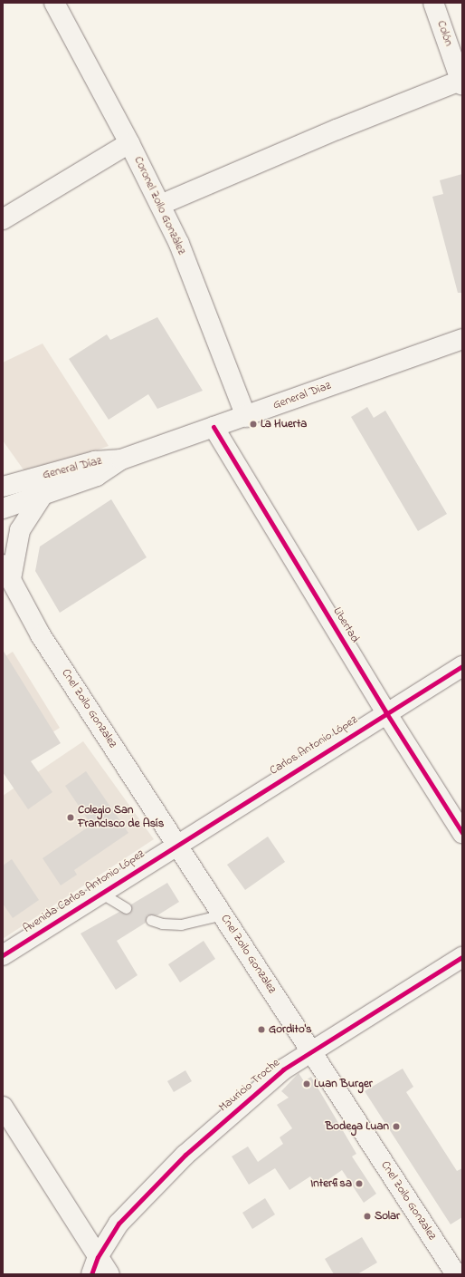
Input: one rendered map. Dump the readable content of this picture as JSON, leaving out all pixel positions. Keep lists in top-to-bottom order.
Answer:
{
  "streets": {
    "street": [
      "Colón",
      "Coronel Zoilo González",
      "General Diaz",
      "General Díaz",
      "Libertad",
      "Cnel Zoilo Gonzalez",
      "Carlos Antonio López",
      "Avenida Carlos Antonio López",
      "Mauricio Troche"
    ]
  },
  "crossings": [
    ["Coronel Zoilo González", "General Diaz"],
    ["General Diaz", "General Díaz"],
    ["General Diaz", "Libertad"],
    ["Libertad", "Carlos Antonio López"],
    ["Cnel Zoilo Gonzalez", "Carlos Antonio López"],
    ["Cnel Zoilo Gonzalez", "Avenida Carlos Antonio López"],
    ["Cnel Zoilo Gonzalez", "Mauricio Troche"],
    ["Carlos Antonio López", "Avenida Carlos Antonio López"]
  ],
  "places": [
    "La Huerta",
    "Colegio San Francisco de Asís",
    "Gordito's",
    "Luan Burger",
    "Bodega Luan",
    "Interfisa",
    "Solar"
  ]
}
